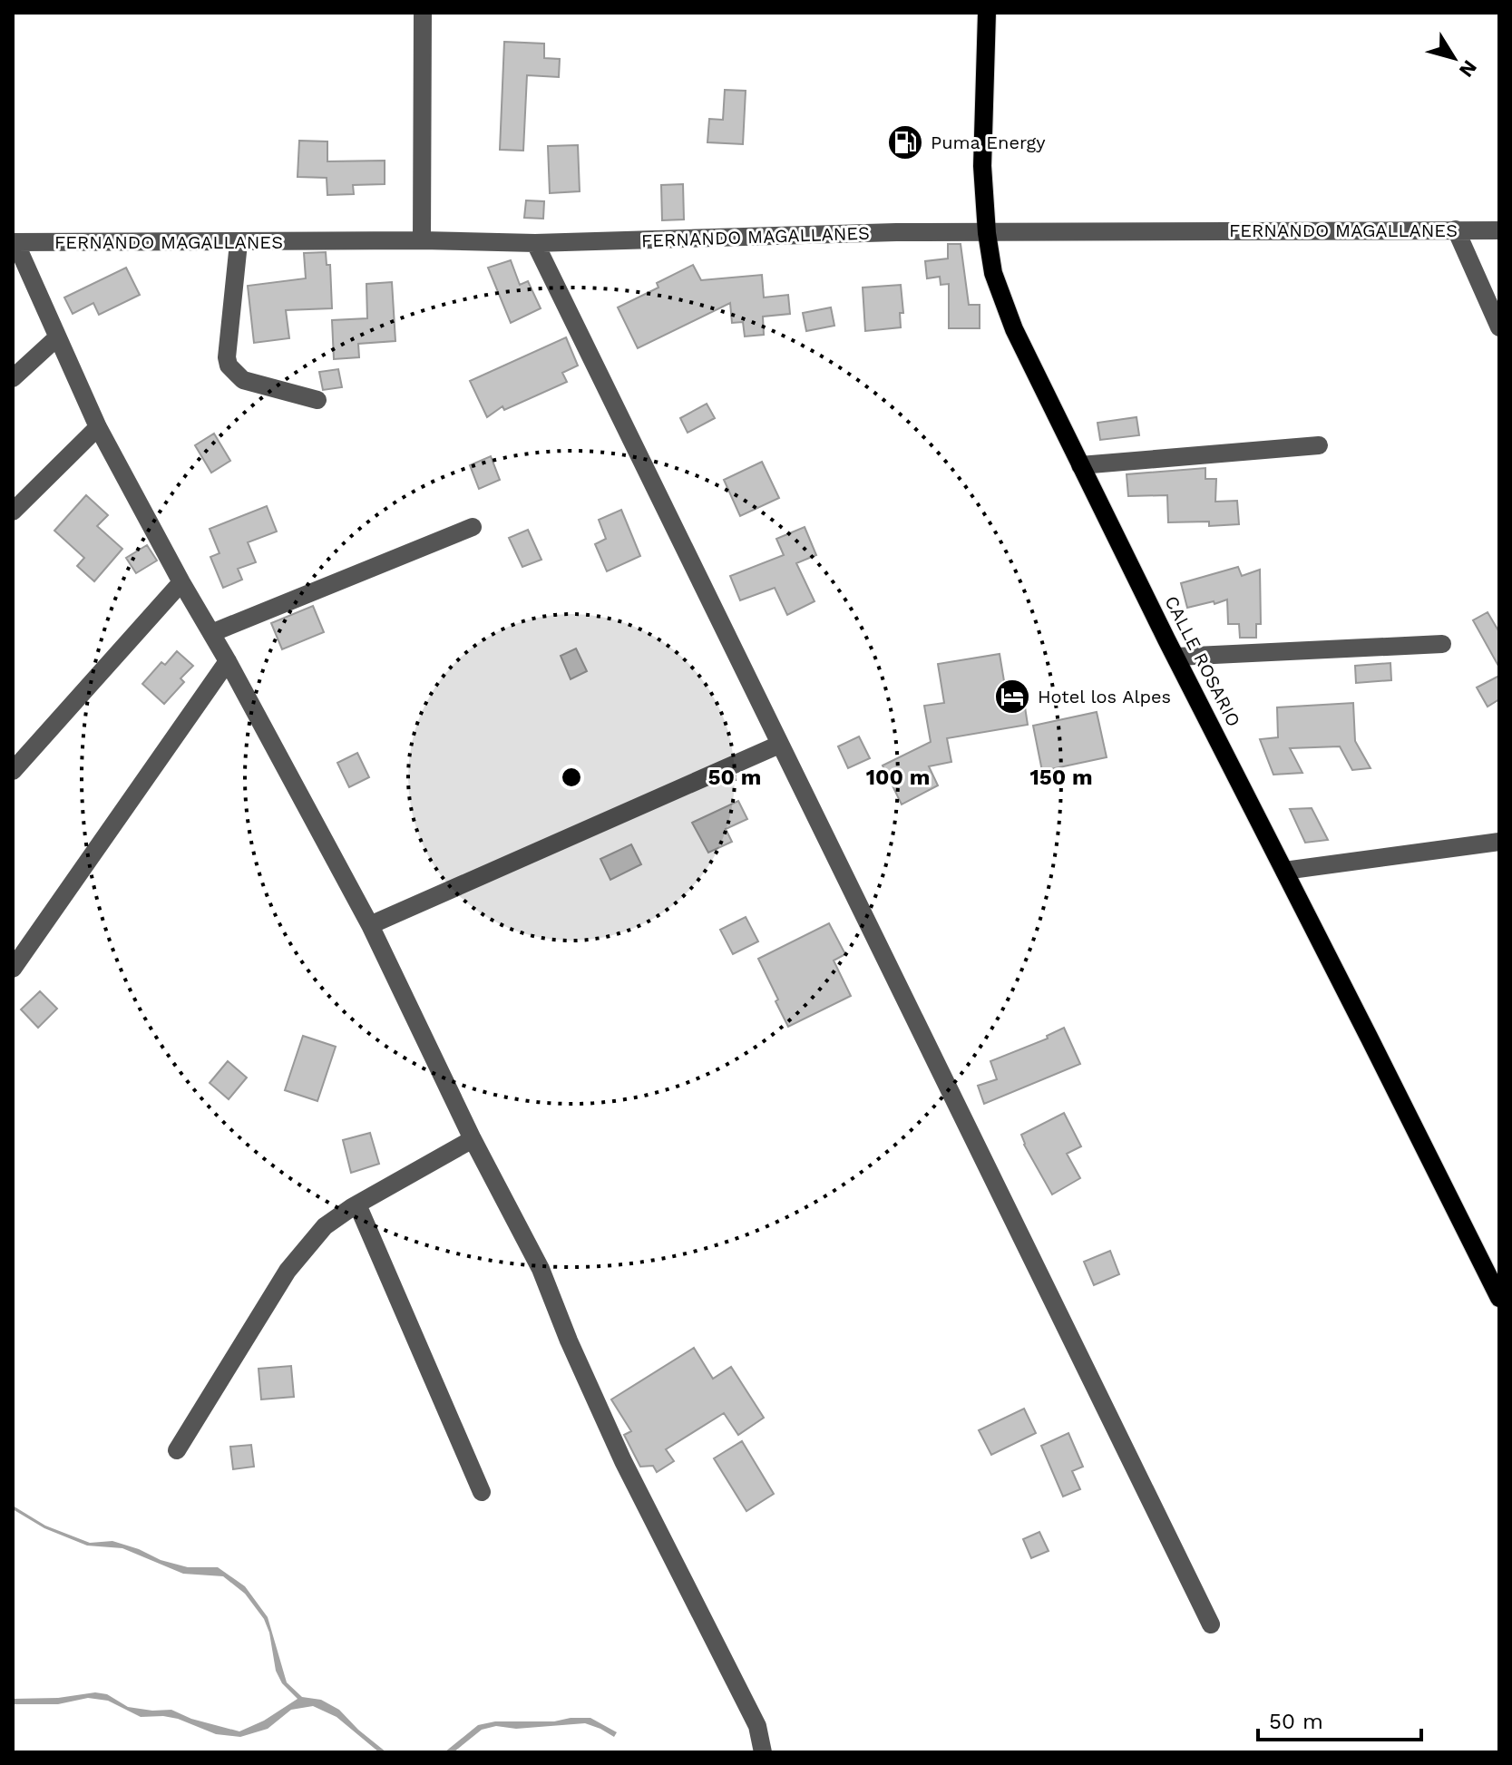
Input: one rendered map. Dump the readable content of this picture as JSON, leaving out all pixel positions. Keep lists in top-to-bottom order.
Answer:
{
  "streets": {
    "main road": ["CALLE ROSARIO"],
    "street": ["FERNANDO MAGALLANES"]
  },
  "crossings": [
    ["FERNANDO MAGALLANES", "CALLE ROSARIO"]
  ],
  "places": {
    "fuel station": ["Puma Energy"],
    "hotel": ["Hotel los Alpes"]
  },
  "scale_bar": "50 m",
  "north": "bottom right",
  "rings": ["50 m", "100 m", "150 m"]
}
